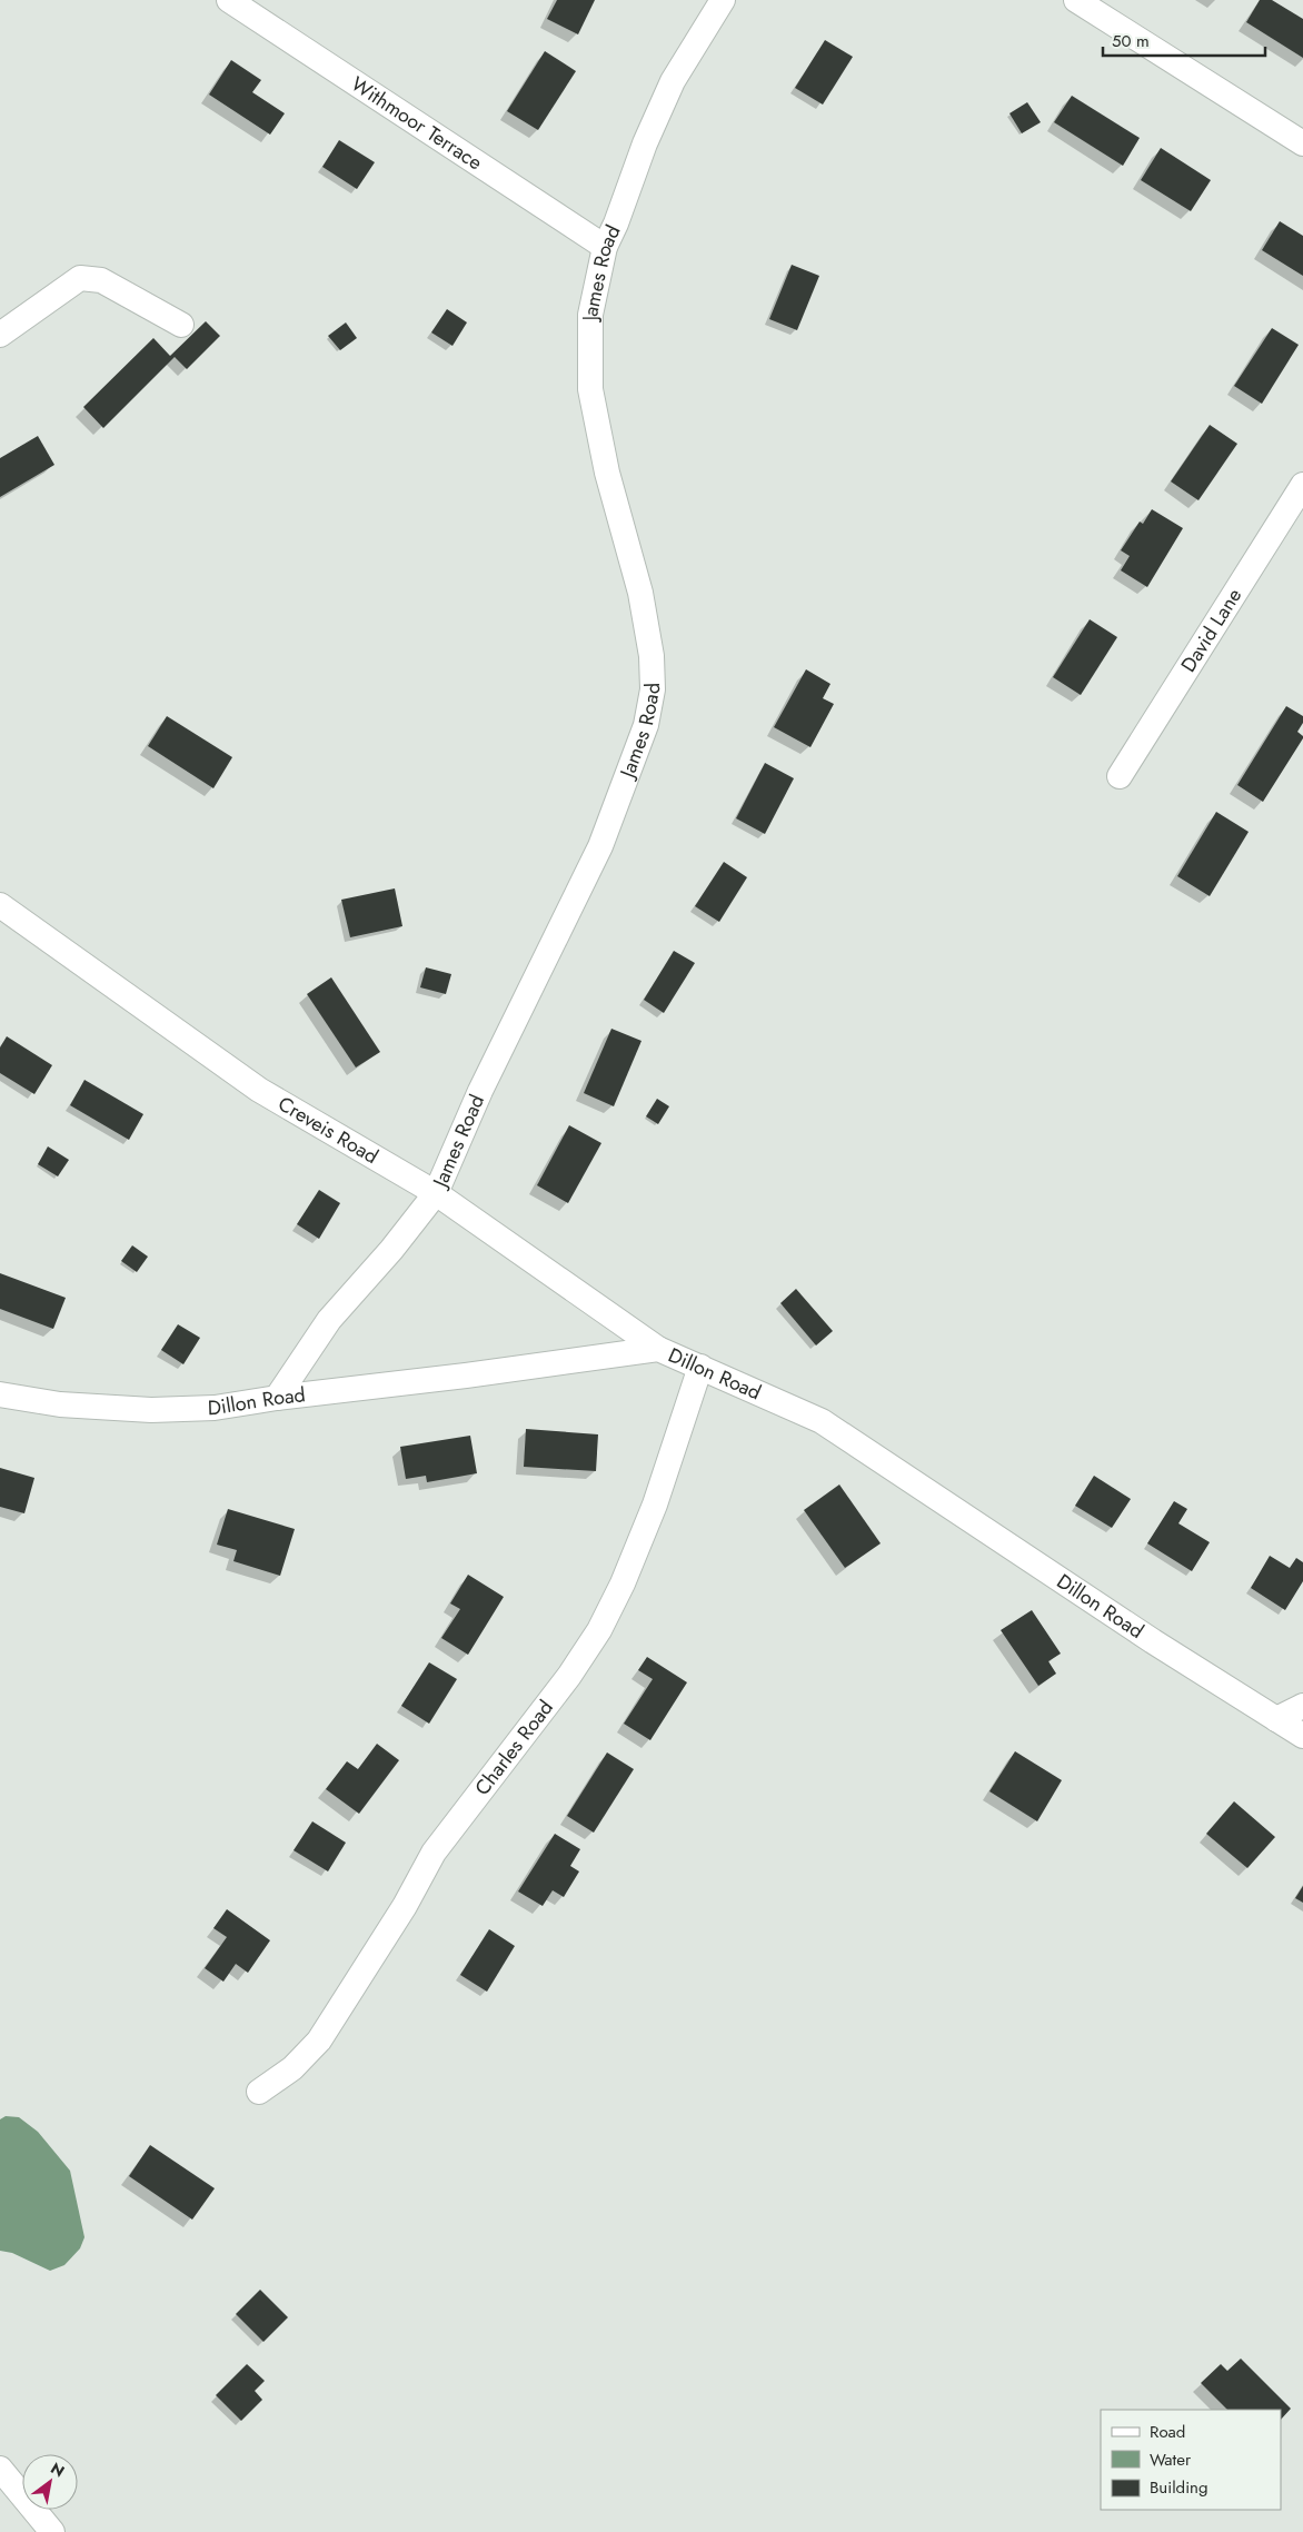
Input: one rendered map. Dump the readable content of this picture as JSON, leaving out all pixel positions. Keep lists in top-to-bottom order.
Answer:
{
  "streets": {
    "street": [
      "Withmoor Terrace",
      "James Road",
      "David Lane",
      "Creveis Road",
      "Dillon Road",
      "Charles Road"
    ]
  },
  "crossings": [
    ["Withmoor Terrace", "James Road"],
    ["James Road", "Creveis Road"],
    ["James Road", "Dillon Road"],
    ["Creveis Road", "Dillon Road"],
    ["Dillon Road", "Charles Road"]
  ],
  "legend": ["Road", "Water", "Building"],
  "scale_bar": "50 m",
  "north": "top right"
}
